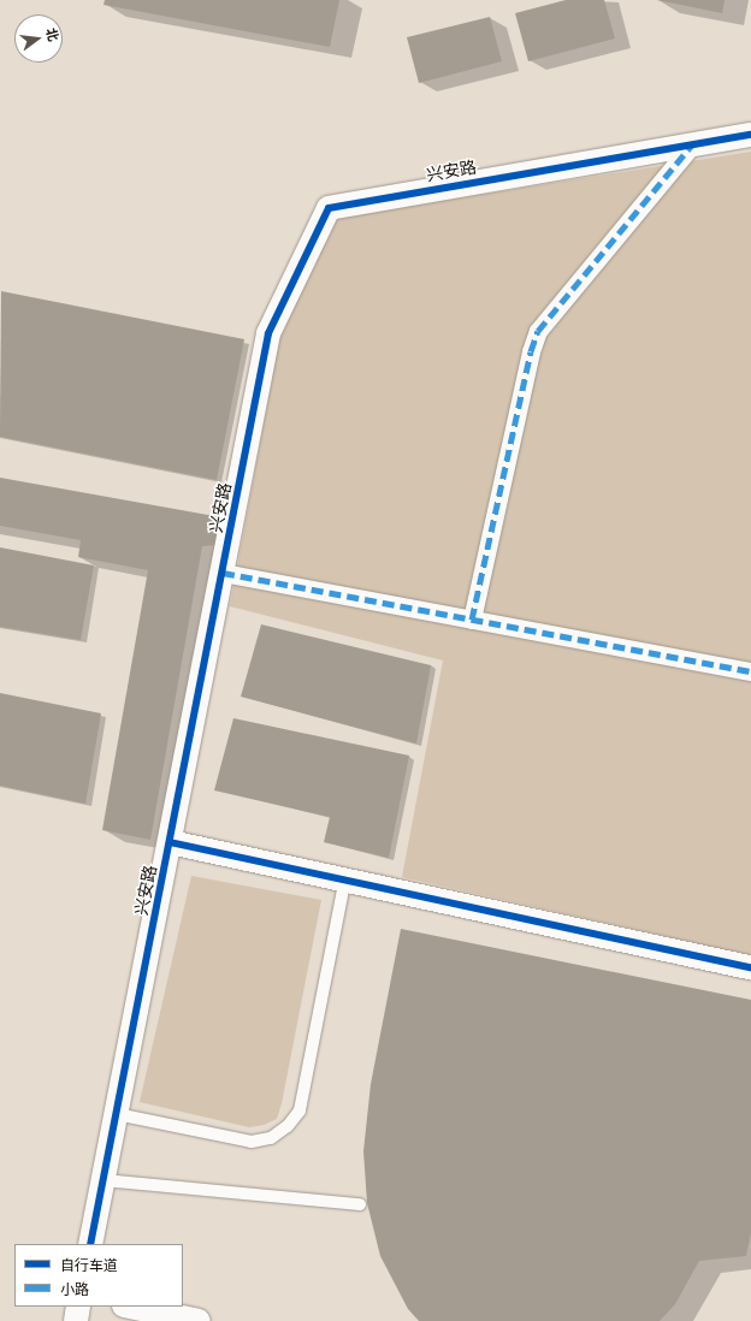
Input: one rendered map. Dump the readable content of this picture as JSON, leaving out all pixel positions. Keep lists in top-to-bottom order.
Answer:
{
  "streets": {
    "street": ["兴安路"]
  },
  "legend": ["自行车道", "小路"],
  "north": "right"
}
